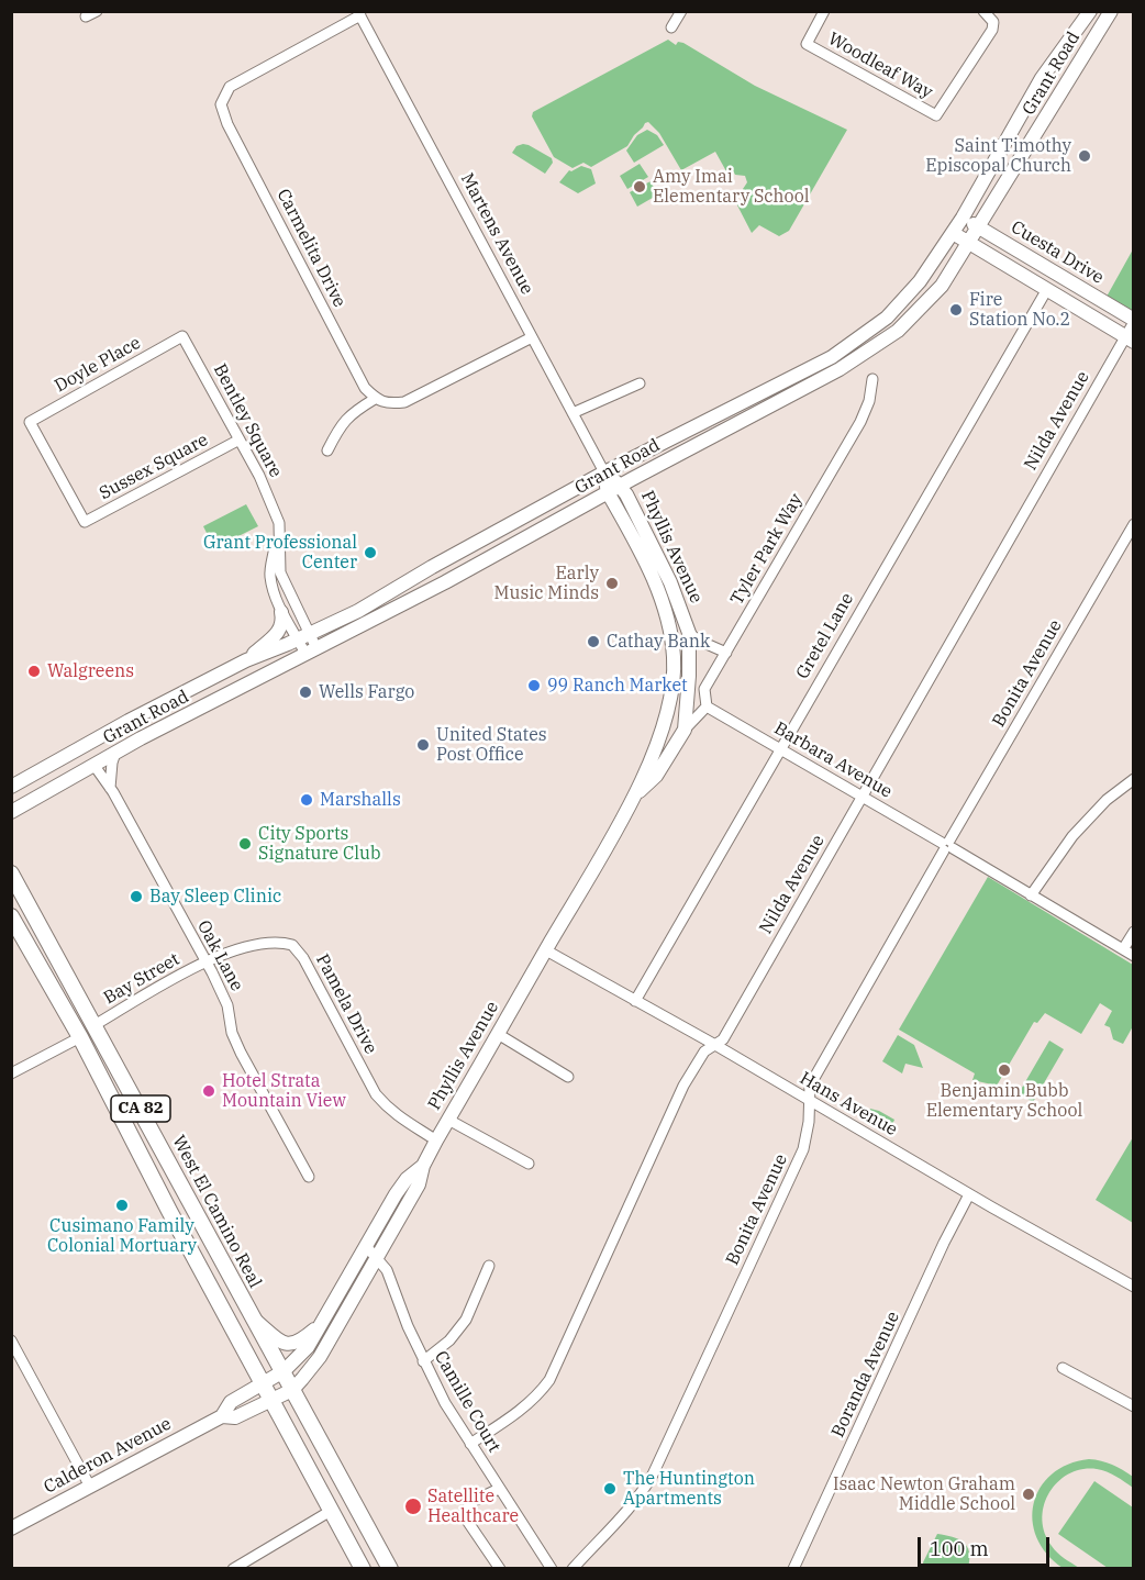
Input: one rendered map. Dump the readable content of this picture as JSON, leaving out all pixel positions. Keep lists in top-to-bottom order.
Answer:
{
  "streets": {
    "main road": [
      "Grant Road",
      "Cuesta Drive",
      "Phyllis Avenue",
      "CA 82",
      "West El Camino Real",
      "Calderon Avenue"
    ],
    "street": [
      "Woodleaf Way",
      "Martens Avenue",
      "Carmelita Drive",
      "Doyle Place",
      "Bentley Square",
      "Nilda Avenue",
      "Sussex Square",
      "Tyler Park Way",
      "Gretel Lane",
      "Bonita Avenue",
      "Barbara Avenue",
      "Oak Lane",
      "Bay Street",
      "Pamela Drive",
      "Hans Avenue",
      "Boranda Avenue",
      "Camille Court"
    ]
  },
  "crossings": [
    ["Grant Road", "Martens Avenue"],
    ["Grant Road", "Cuesta Drive"],
    ["Grant Road", "Bentley Square"],
    ["Grant Road", "Phyllis Avenue"],
    ["Grant Road", "Oak Lane"],
    ["Martens Avenue", "Carmelita Drive"],
    ["Martens Avenue", "Phyllis Avenue"],
    ["Cuesta Drive", "Nilda Avenue"],
    ["Cuesta Drive", "Gretel Lane"],
    ["Doyle Place", "Bentley Square"],
    ["Doyle Place", "Sussex Square"],
    ["Bentley Square", "Sussex Square"],
    ["Nilda Avenue", "Barbara Avenue"],
    ["Nilda Avenue", "Hans Avenue"],
    ["Nilda Avenue", "Camille Court"],
    ["Phyllis Avenue", "Tyler Park Way"],
    ["Phyllis Avenue", "Pamela Drive"],
    ["Phyllis Avenue", "Hans Avenue"],
    ["Phyllis Avenue", "CA 82"],
    ["Phyllis Avenue", "West El Camino Real"],
    ["Phyllis Avenue", "Camille Court"],
    ["Phyllis Avenue", "Calderon Avenue"],
    ["Tyler Park Way", "Barbara Avenue"],
    ["Gretel Lane", "Barbara Avenue"],
    ["Gretel Lane", "Hans Avenue"],
    ["Bonita Avenue", "Barbara Avenue"],
    ["Bonita Avenue", "Hans Avenue"],
    ["Oak Lane", "Bay Street"],
    ["Oak Lane", "Pamela Drive"],
    ["Bay Street", "Pamela Drive"],
    ["Bay Street", "West El Camino Real"],
    ["Hans Avenue", "Boranda Avenue"],
    ["CA 82", "Calderon Avenue"]
  ],
  "places": [
    "Saint Timothy Episcopal Church",
    "Amy Imai Elementary School",
    "Fire Station No.2",
    "Grant Professional Center",
    "Early Music Minds",
    "Cathay Bank",
    "Walgreens",
    "99 Ranch Market",
    "Wells Fargo",
    "United States Post Office",
    "Marshalls",
    "City Sports Signature Club",
    "Bay Sleep Clinic",
    "Benjamin Bubb Elementary School",
    "Hotel Strata Mountain View",
    "Cusimano Family Colonial Mortuary",
    "The Huntington Apartments",
    "Isaac Newton Graham Middle School",
    "Satellite Healthcare"
  ],
  "scale_bar": "100 m"
}
